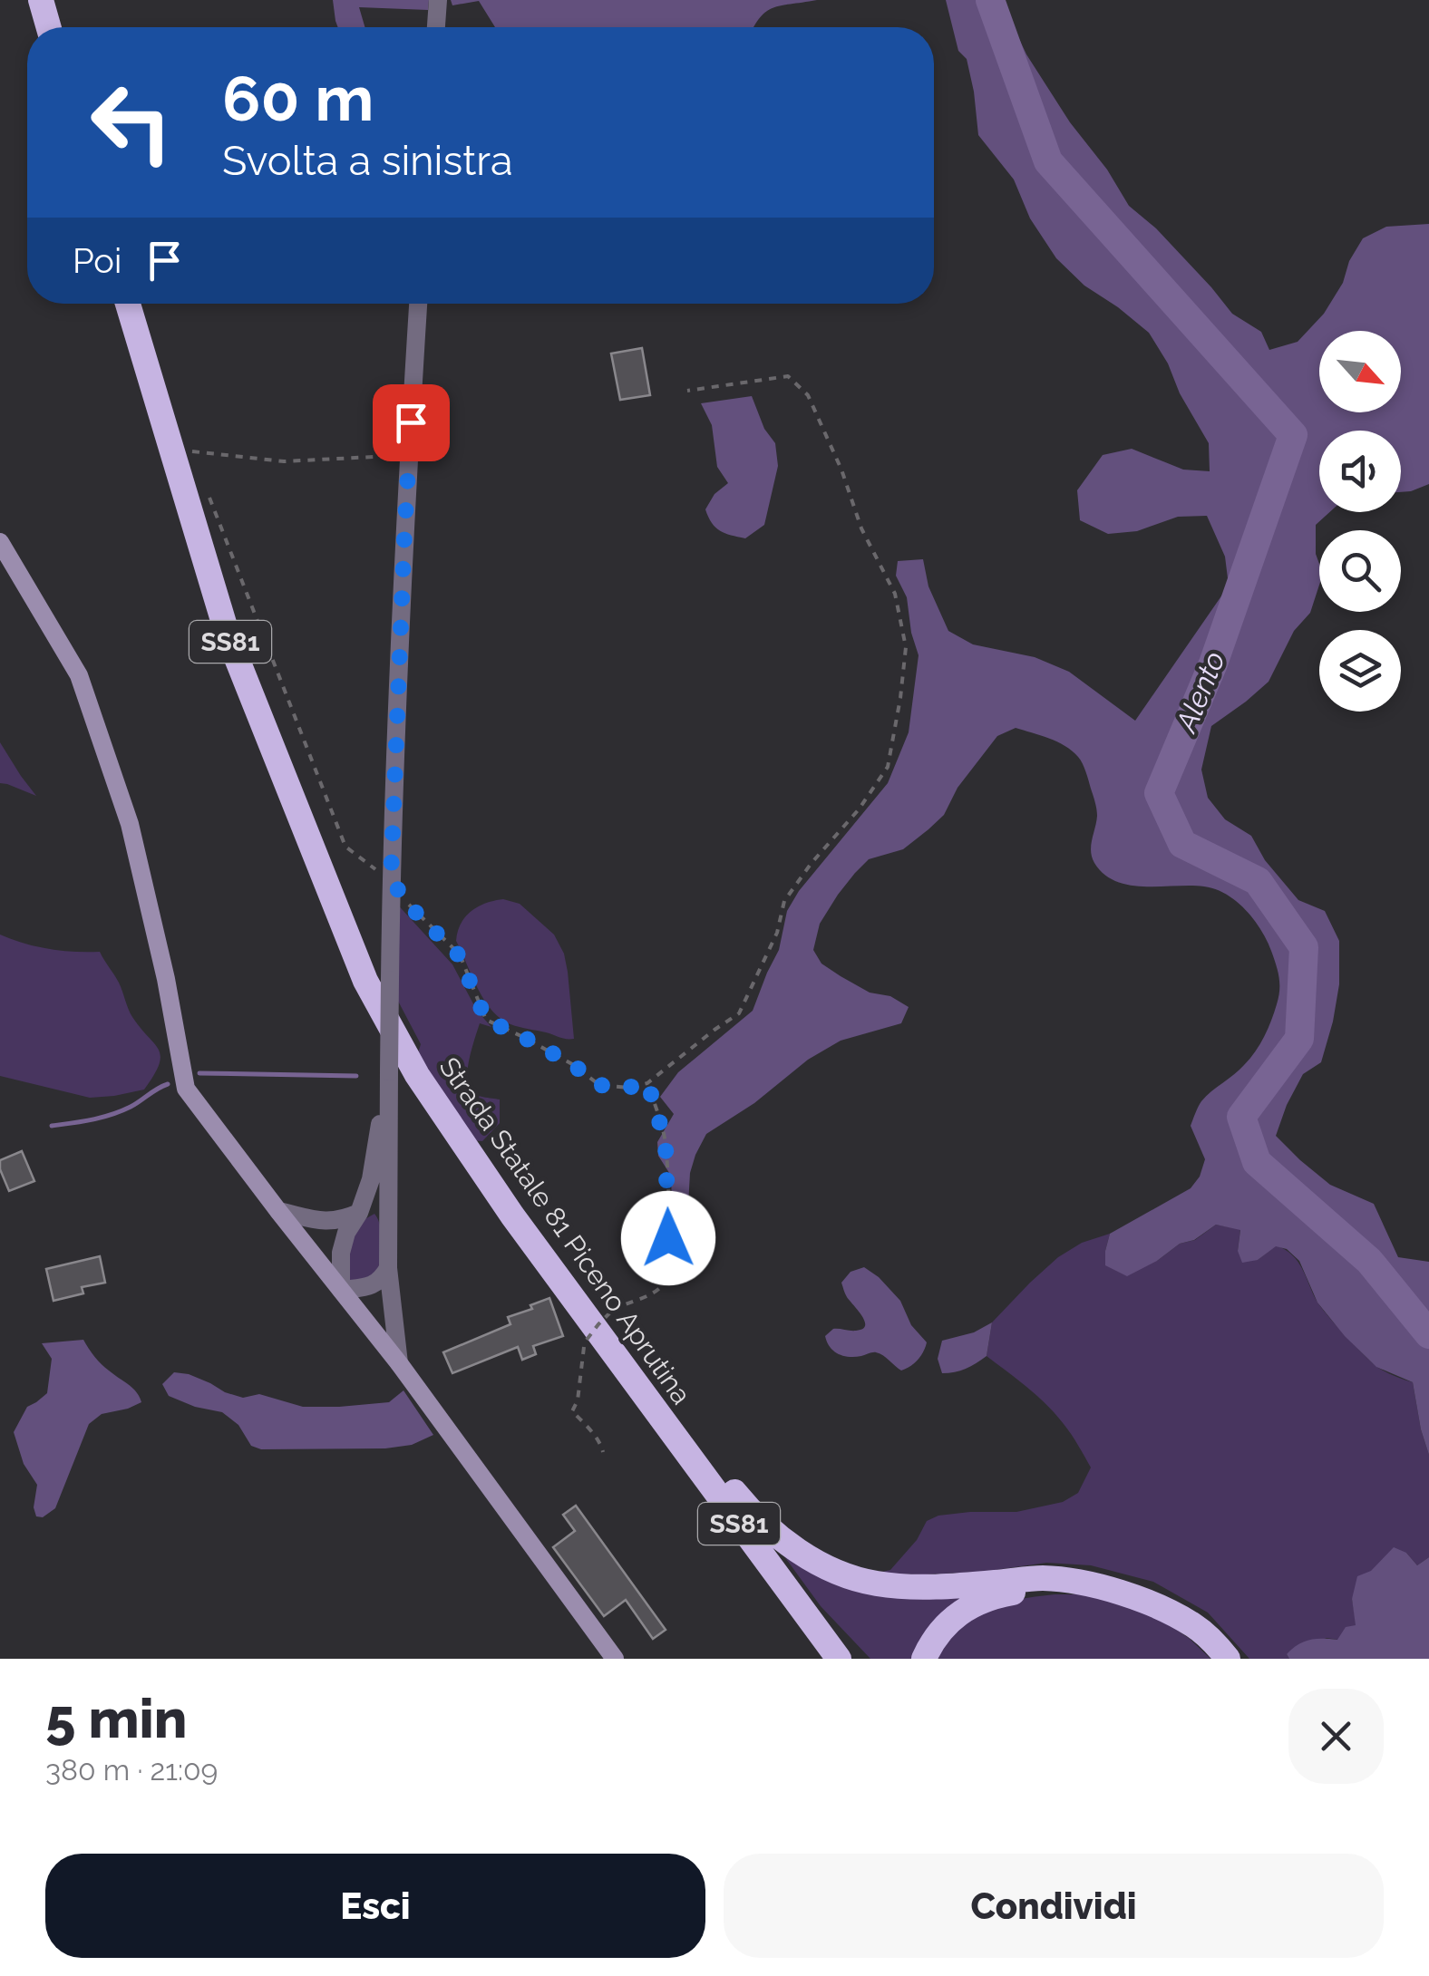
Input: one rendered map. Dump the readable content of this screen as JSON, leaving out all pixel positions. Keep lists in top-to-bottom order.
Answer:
{
  "streets": {
    "highway": ["SS81", "Strada Statale 81 Piceno Aprutina"]
  },
  "water": ["Alento"],
  "north": "bottom right",
  "page": {
    "turn": ["60 m", "Svolta a sinistra"],
    "then": "Poi",
    "heading": ["5 min", "380 m · 21:09"],
    "buttons": ["Esci", "Condividi"]
  }
}
